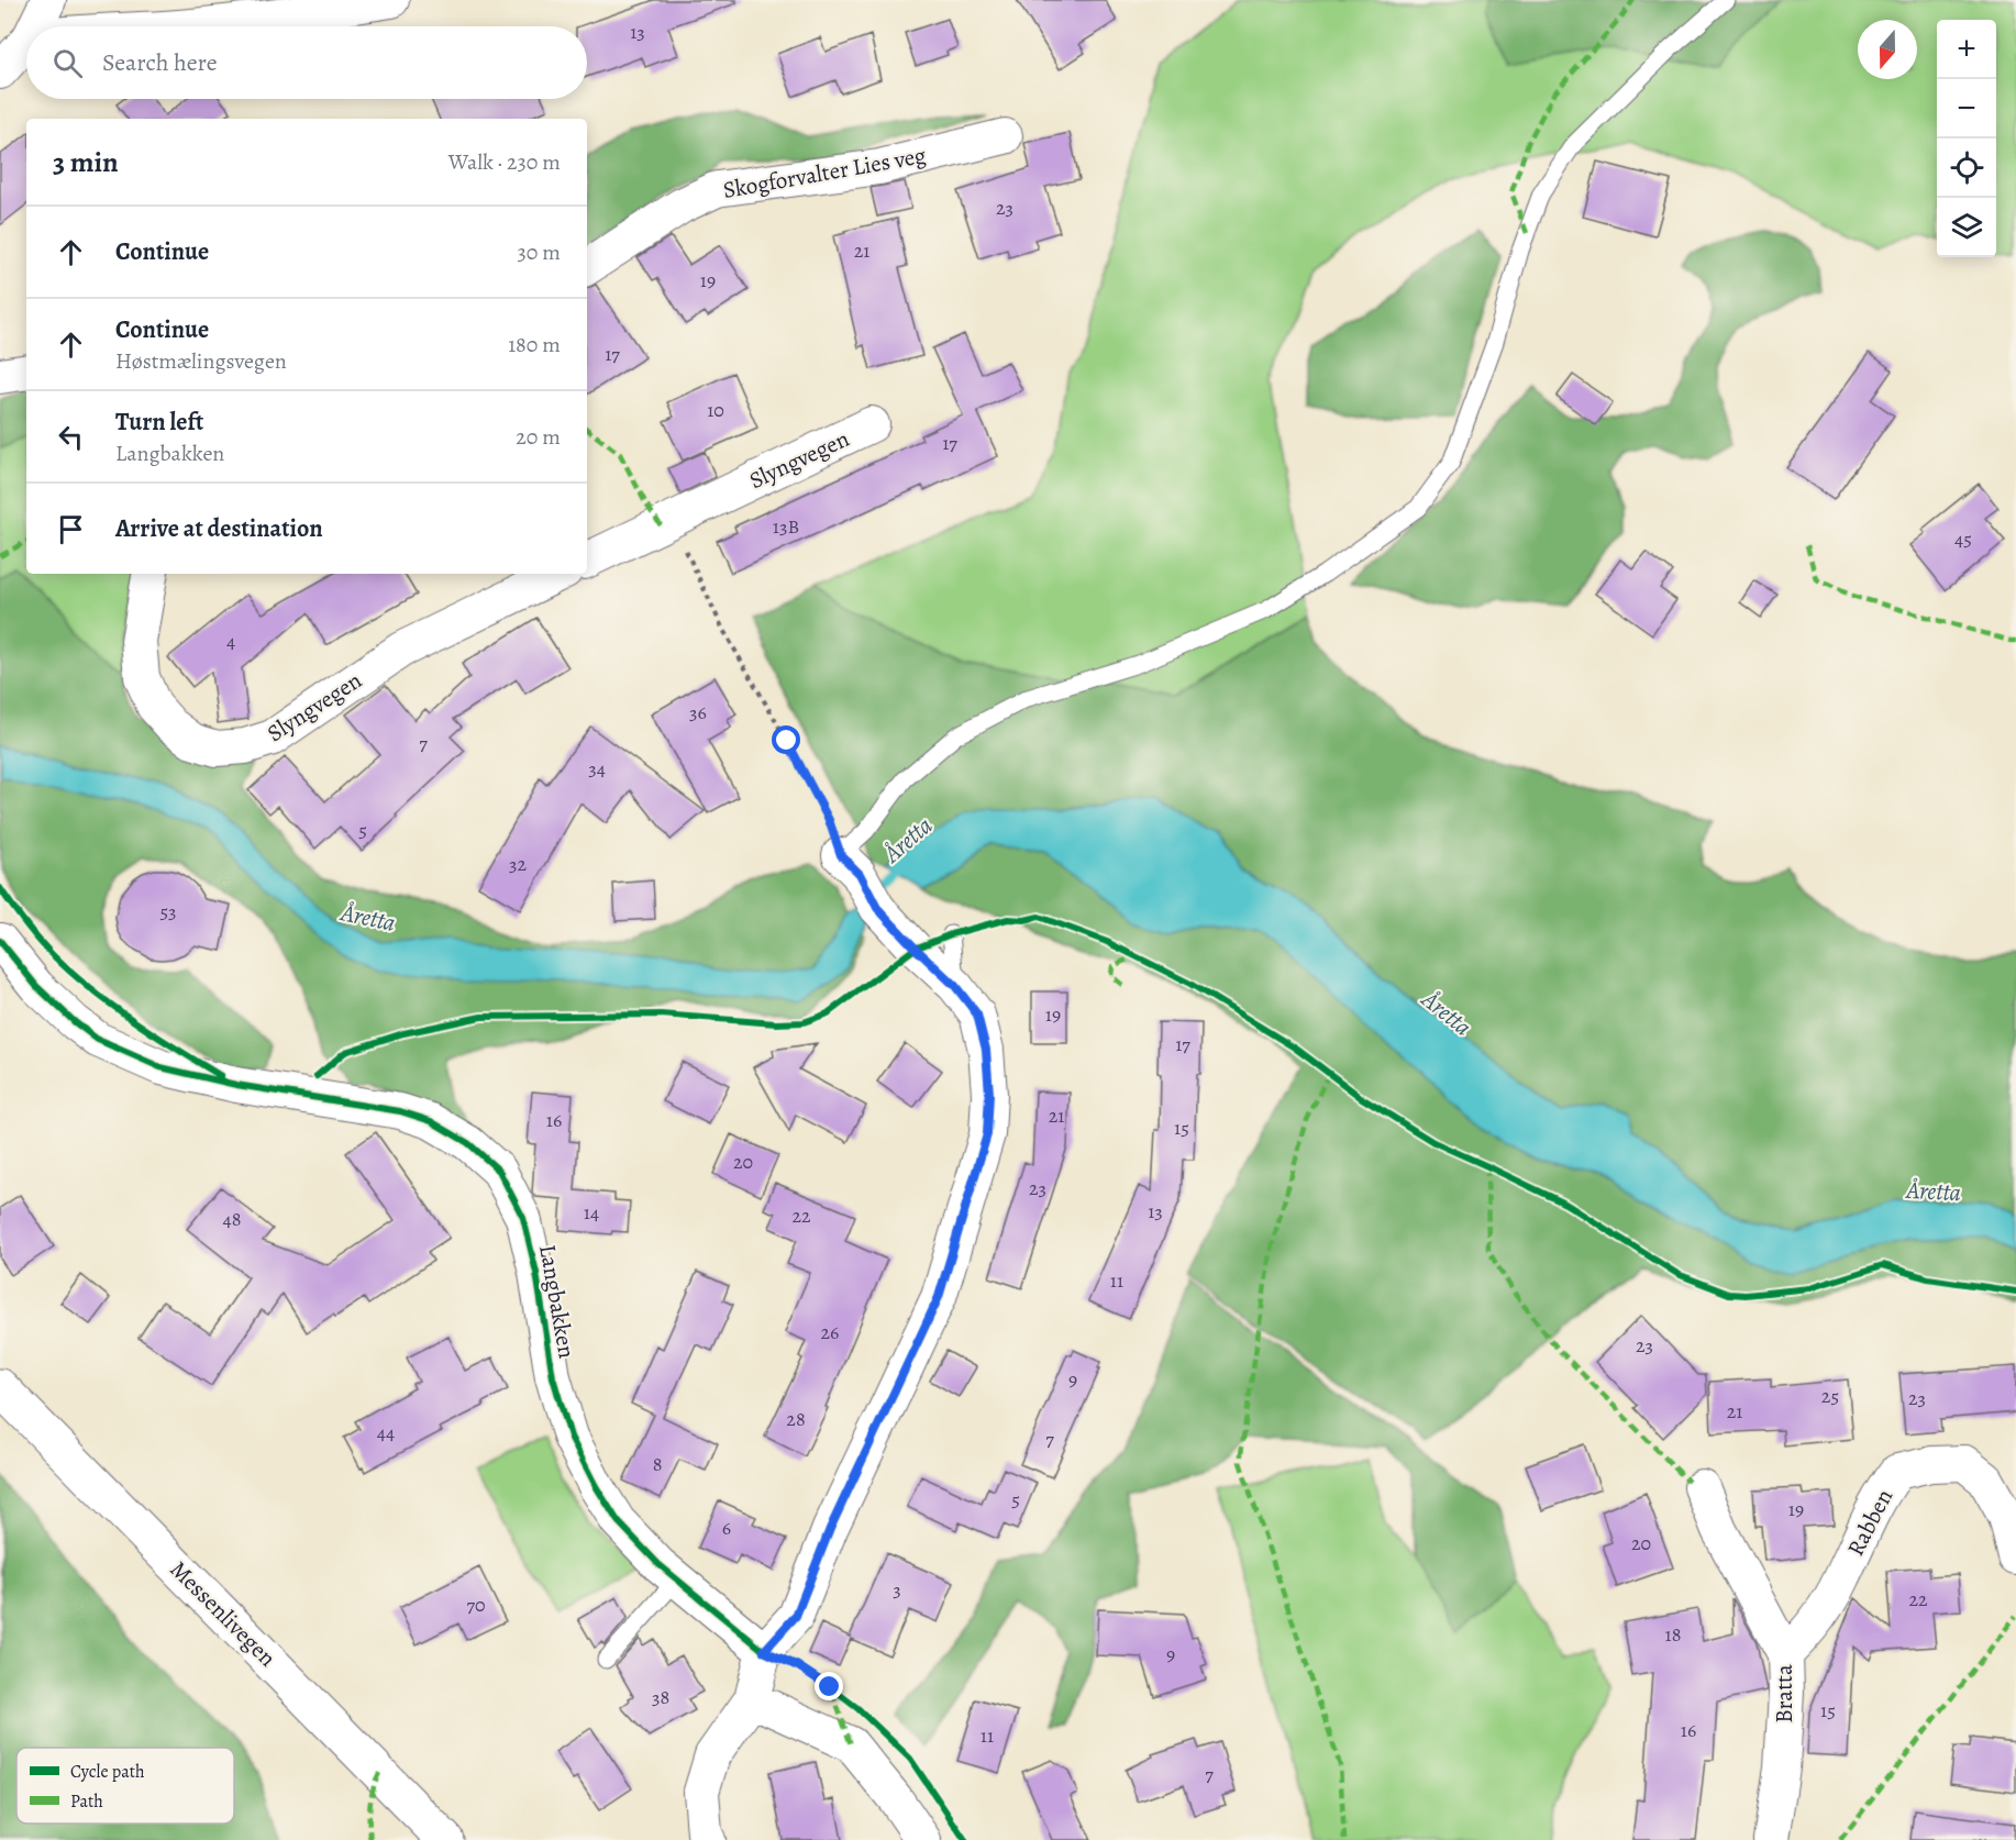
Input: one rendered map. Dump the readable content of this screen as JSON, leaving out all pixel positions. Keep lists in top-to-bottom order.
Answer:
{
  "streets": {
    "main road": ["Messenlivegen"],
    "street": [
      "Skogforvalter Lies veg",
      "Slyngvegen",
      "Langbakken",
      "Rabben",
      "Bratta"
    ]
  },
  "crossings": [
    ["Rabben", "Bratta"]
  ],
  "water": ["Åretta"],
  "house_numbers": [
    "13",
    "23",
    "21",
    "19",
    "17",
    "10",
    "17",
    "13B",
    "45",
    "4",
    "36",
    "7",
    "34",
    "5",
    "32",
    "53",
    "19",
    "17",
    "21",
    "16",
    "15",
    "20",
    "23",
    "13",
    "14",
    "22",
    "48",
    "11",
    "26",
    "23",
    "9",
    "25",
    "23",
    "21",
    "28",
    "44",
    "7",
    "8",
    "5",
    "19",
    "6",
    "20",
    "3",
    "22",
    "70",
    "18",
    "9",
    "38",
    "15",
    "16",
    "11",
    "7"
  ],
  "legend": ["Cycle path", "Path"],
  "north": "bottom",
  "page": {
    "map_buttons": ["+", "−"],
    "search": "Search here",
    "heading": ["3 min", "Walk · 230 m"],
    "list": [
      ["Continue", "30 m"],
      ["Continue", "Høstmælingsvegen", "180 m"],
      ["Turn left", "Langbakken", "20 m"],
      "Arrive at destination"
    ]
  }
}
